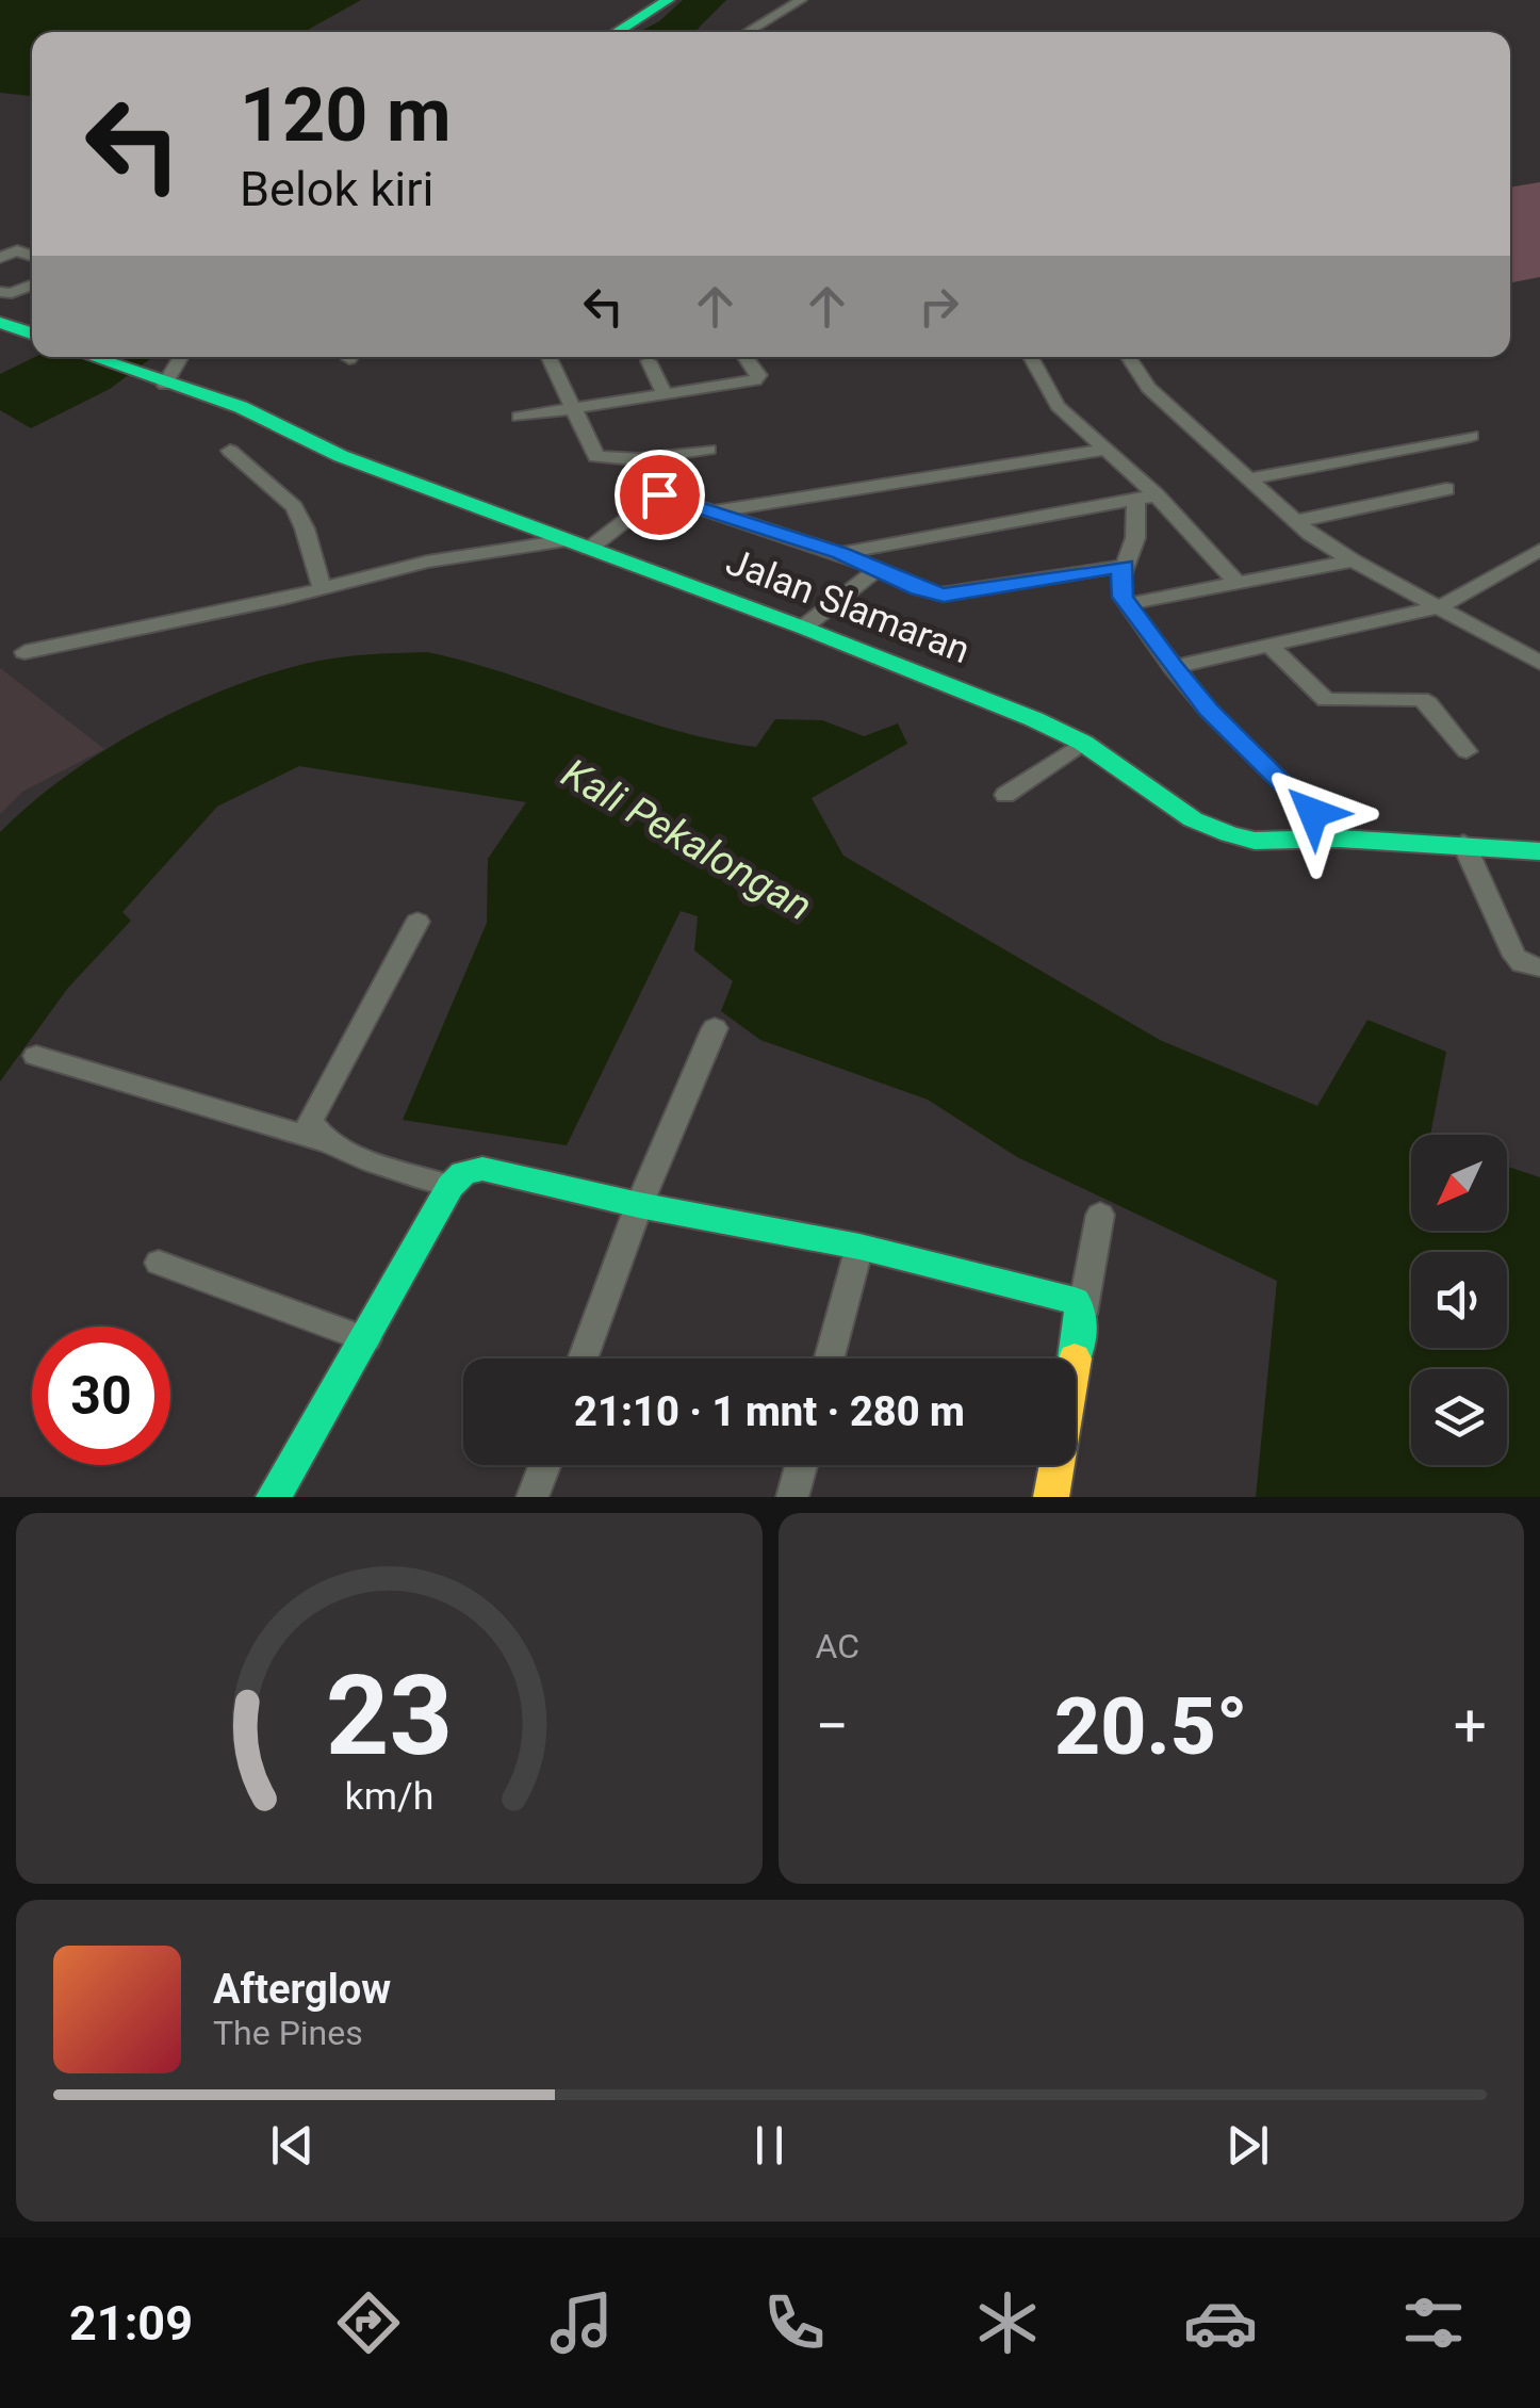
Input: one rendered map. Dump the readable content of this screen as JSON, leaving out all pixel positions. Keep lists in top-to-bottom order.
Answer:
{
  "streets": {
    "street": ["Jalan Slamaran"]
  },
  "water": ["Kali Pekalongan"],
  "north": "bottom left",
  "page": {
    "turn": ["120 m", "Belok kiri"],
    "limit": "30",
    "trip": "21:10 · 1 mnt · 280 m",
    "tile": "AC",
    "heat": ["−", "20.5°", "+"],
    "song": ["Afterglow", "The Pines"],
    "tabs": "21:09",
    "gauge": ["23", "km/h"]
  }
}
